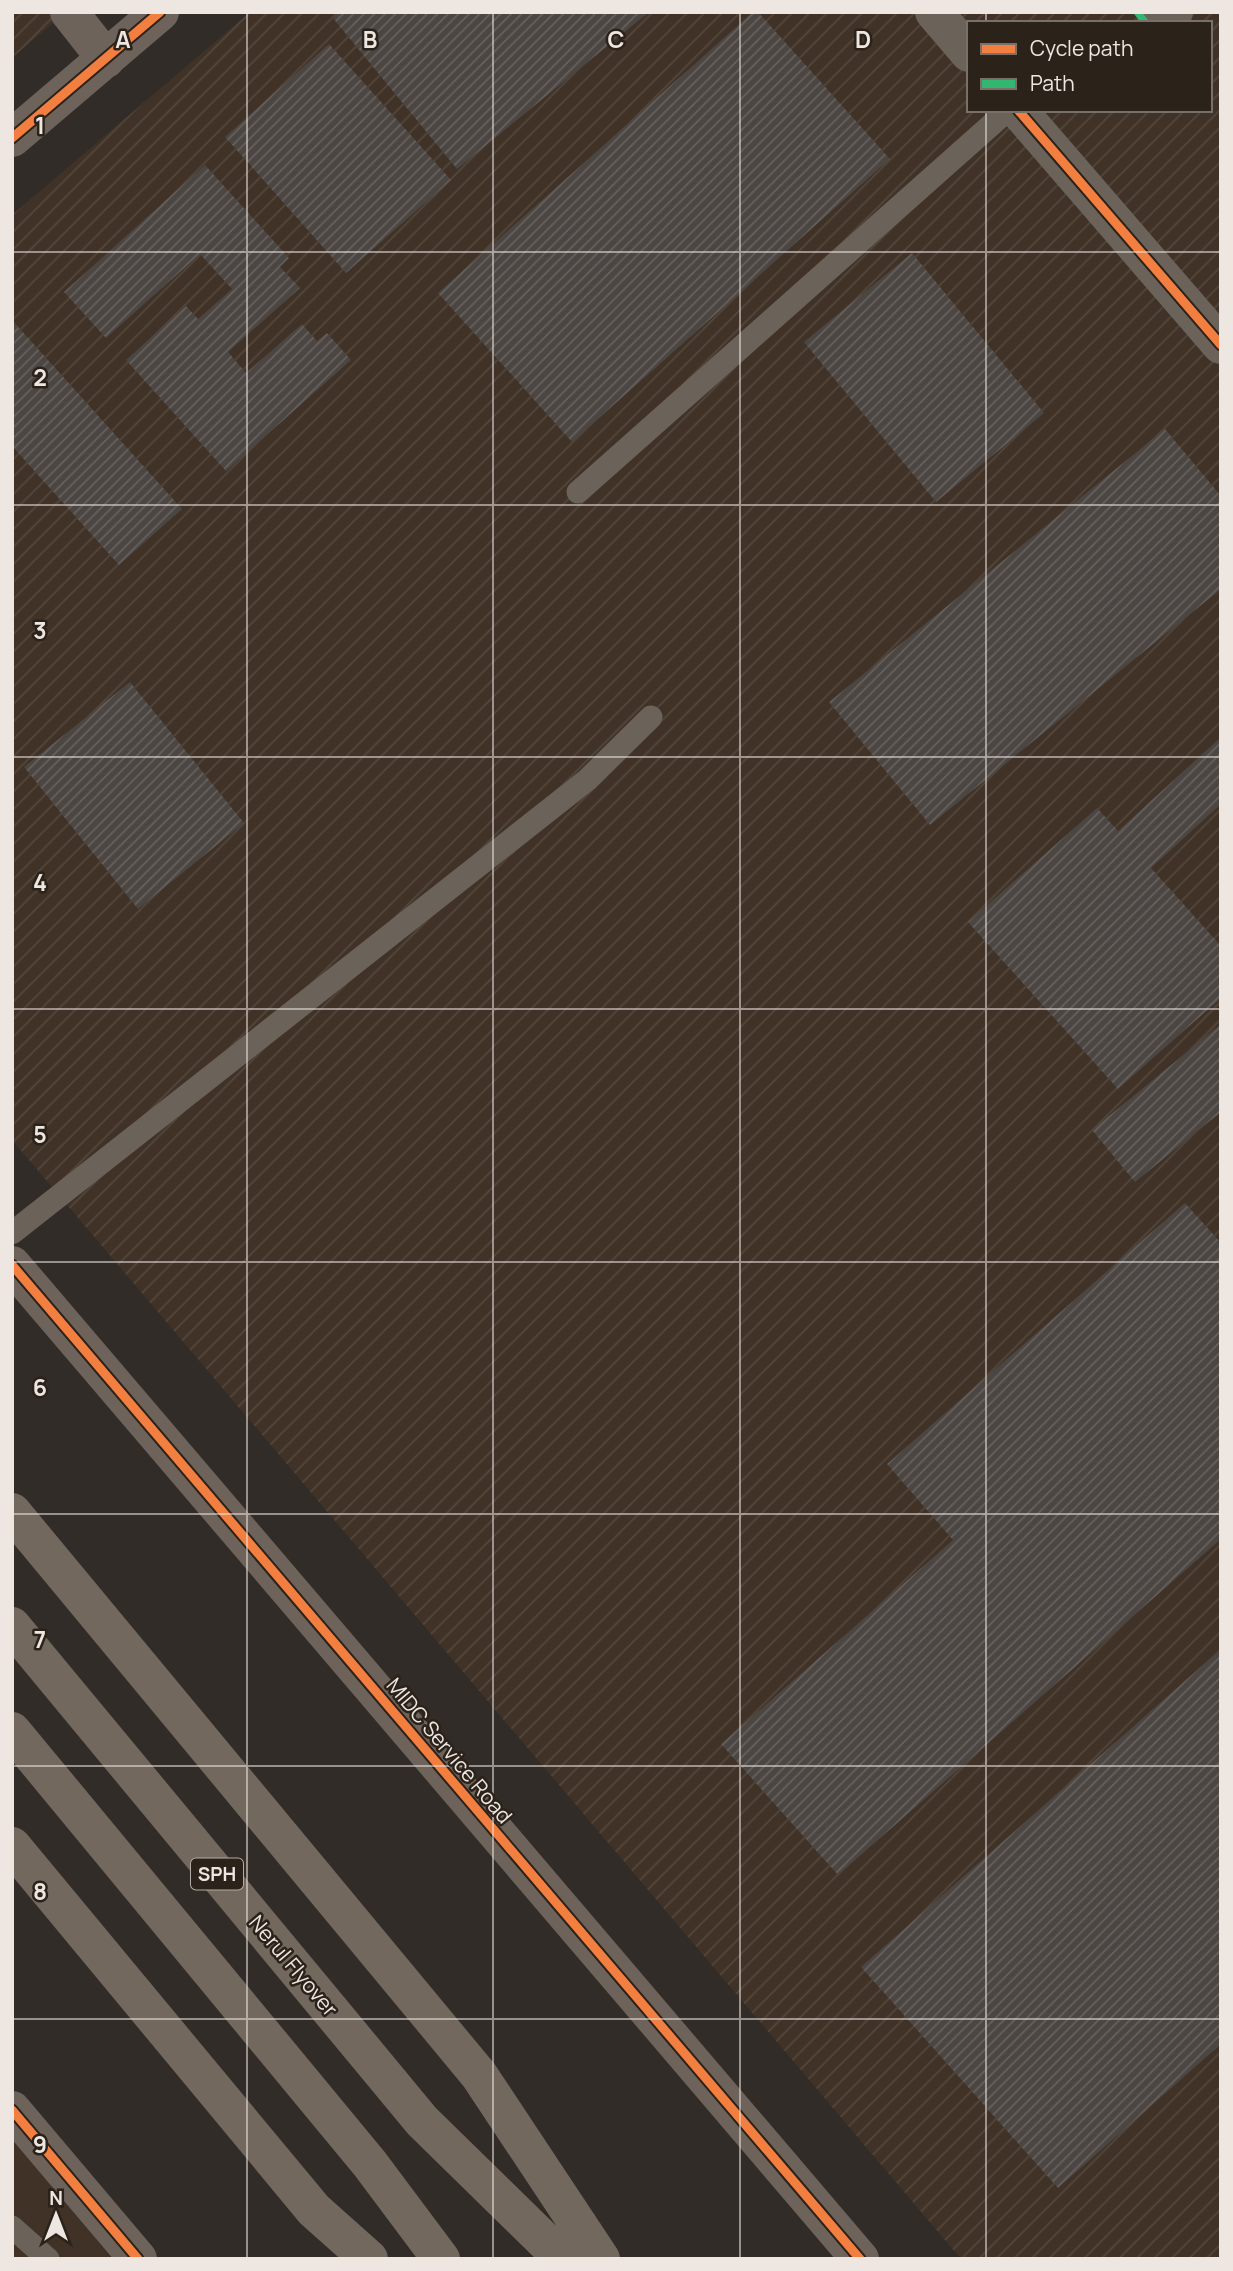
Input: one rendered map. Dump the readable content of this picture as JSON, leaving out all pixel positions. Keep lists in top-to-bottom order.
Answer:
{
  "streets": {
    "highway": ["SPH", "Nerul Flyover"],
    "street": ["MIDC Service Road"]
  },
  "legend": ["Cycle path", "Path"],
  "north": "top",
  "grid": {
    "columns": [
      "A",
      "B",
      "C",
      "D"
    ],
    "rows": [
      "1",
      "2",
      "3",
      "4",
      "5",
      "6",
      "7",
      "8",
      "9"
    ]
  }
}
